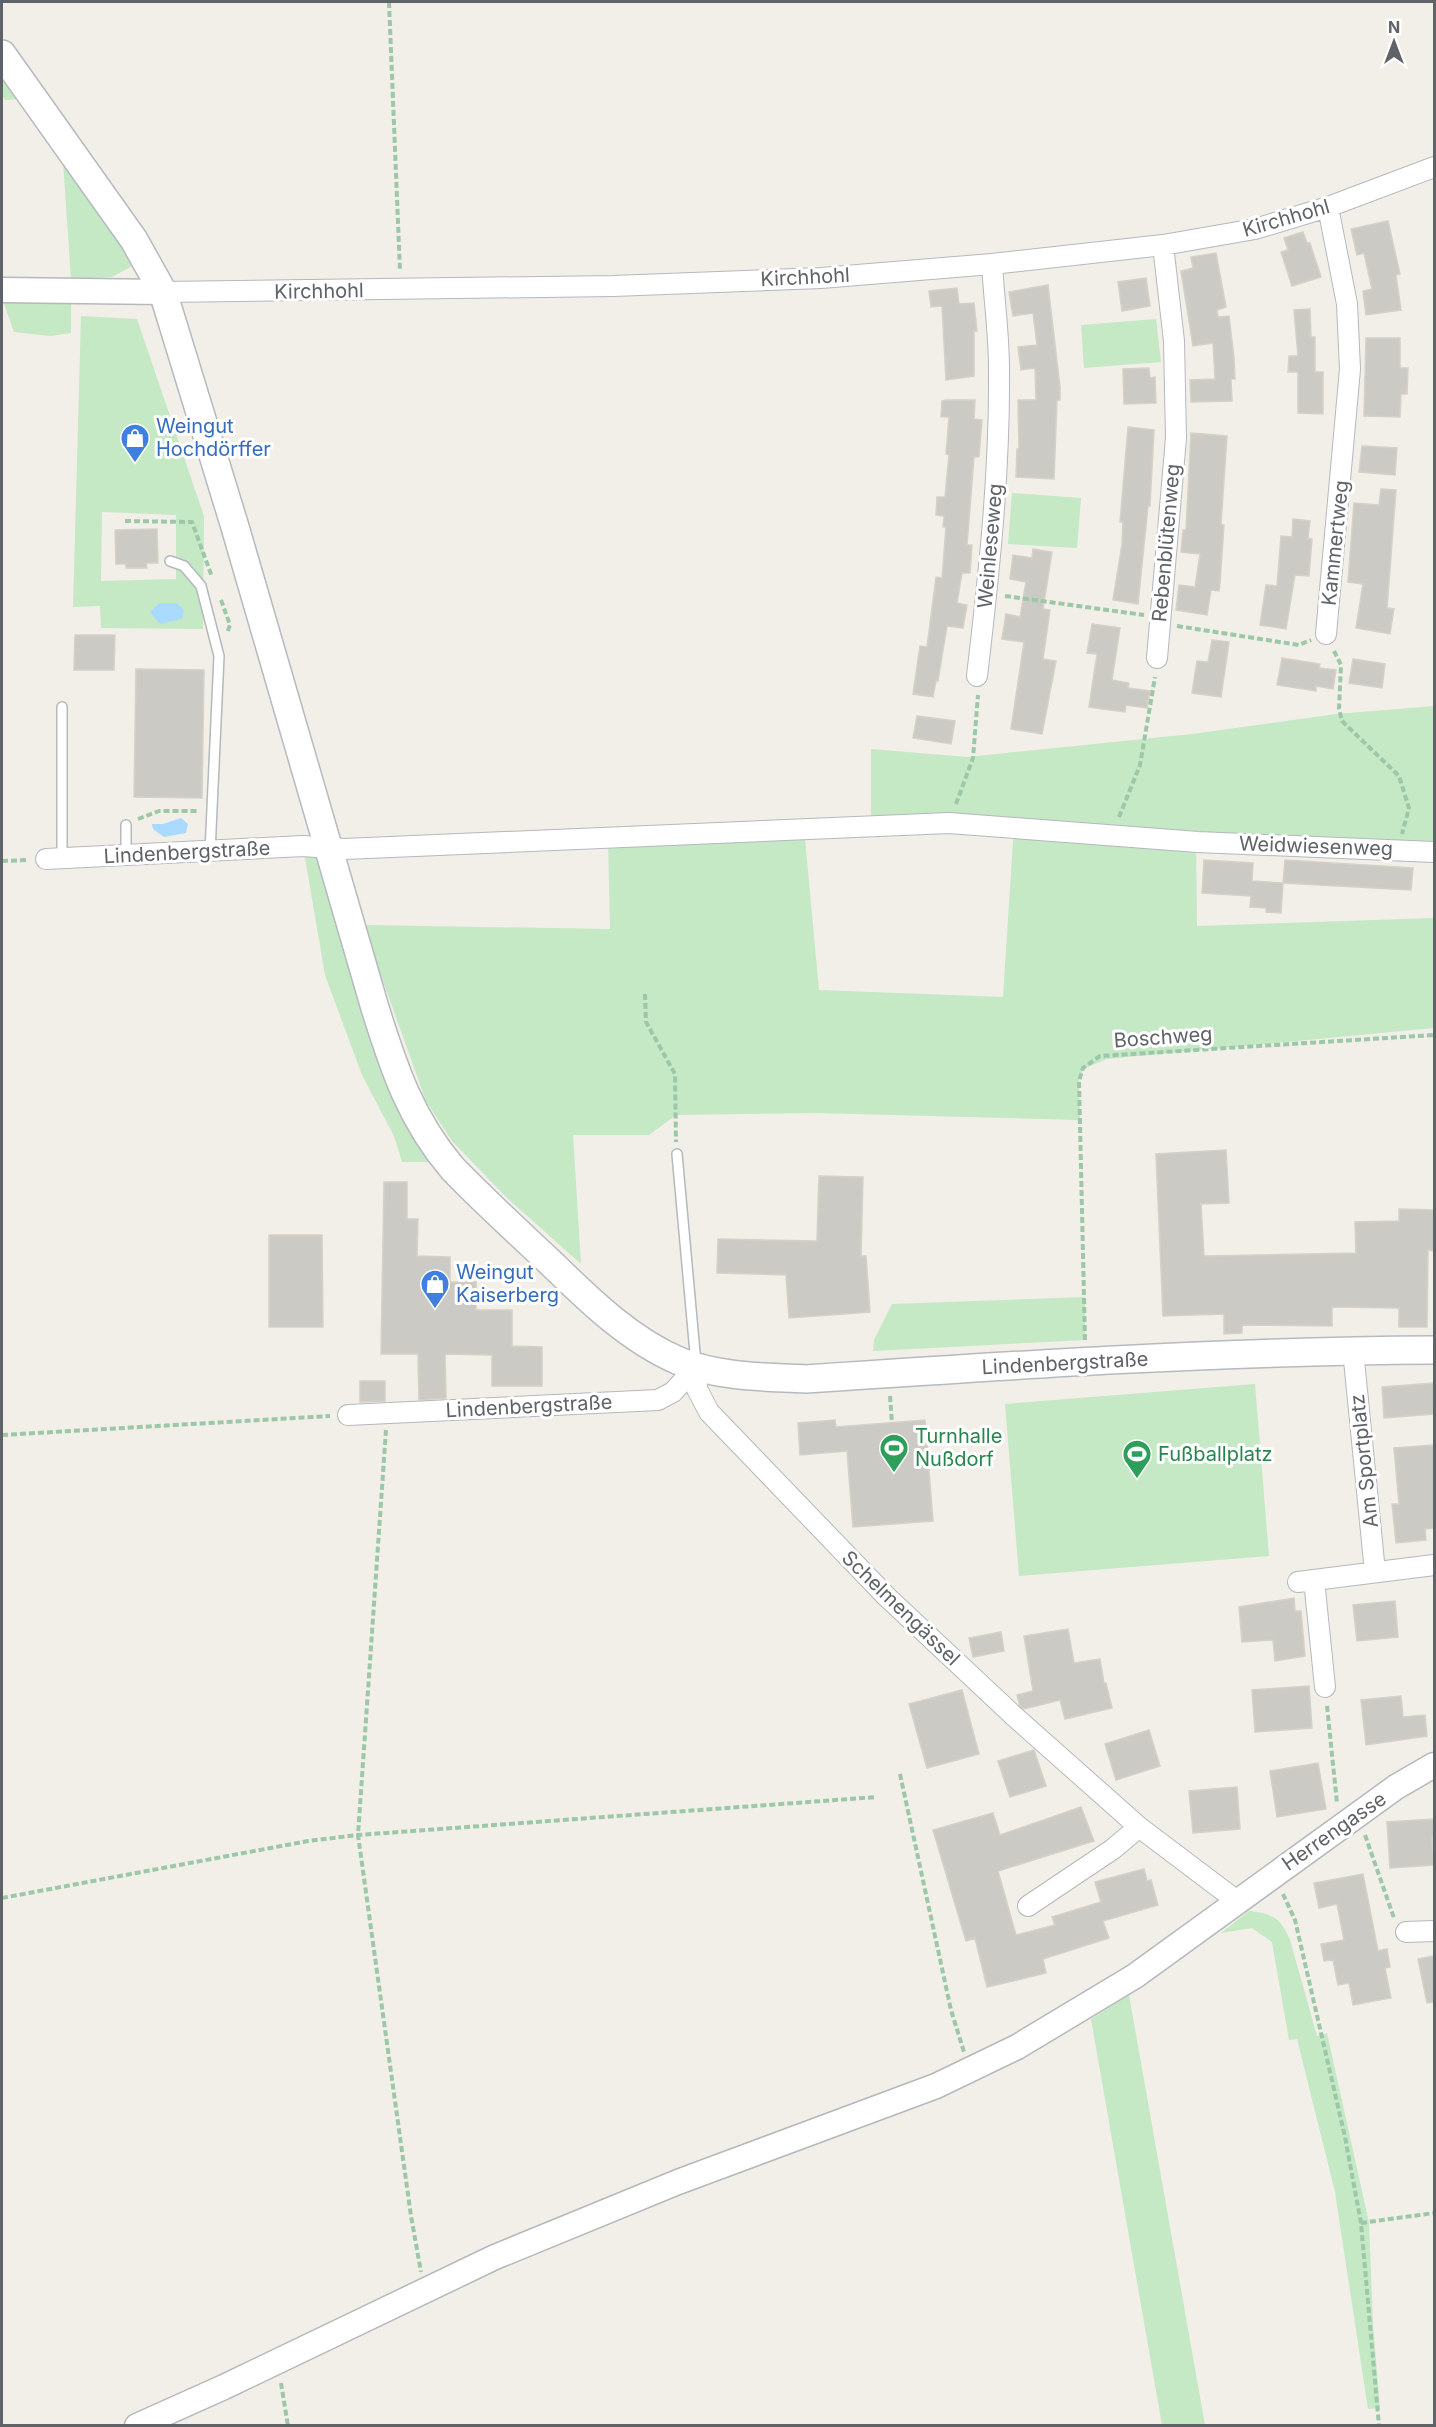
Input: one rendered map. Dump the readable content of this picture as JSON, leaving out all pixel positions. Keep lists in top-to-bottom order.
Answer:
{
  "streets": {
    "main road": ["Lindenbergstraße"],
    "street": [
      "Kirchhohl",
      "Rebenblütenweg",
      "Kammertweg",
      "Weinleseweg",
      "Weidwiesenweg",
      "Am Sportplatz",
      "Schelmengässel",
      "Herrengasse"
    ],
    "path": ["Boschweg"]
  },
  "crossings": [
    ["Kirchhohl", "Rebenblütenweg"],
    ["Kirchhohl", "Kammertweg"],
    ["Kirchhohl", "Weinleseweg"],
    ["Kirchhohl", "Lindenbergstraße"],
    ["Kammertweg", "Weidwiesenweg"],
    ["Weidwiesenweg", "Lindenbergstraße"],
    ["Lindenbergstraße", "Boschweg"],
    ["Lindenbergstraße", "Am Sportplatz"],
    ["Lindenbergstraße", "Schelmengässel"],
    ["Schelmengässel", "Herrengasse"]
  ],
  "places": {
    "shop": ["Weingut Hochdörffer", "Weingut Kaiserberg"],
    "sports": ["Turnhalle Nußdorf", "Fußballplatz"]
  },
  "north": "top"
}
